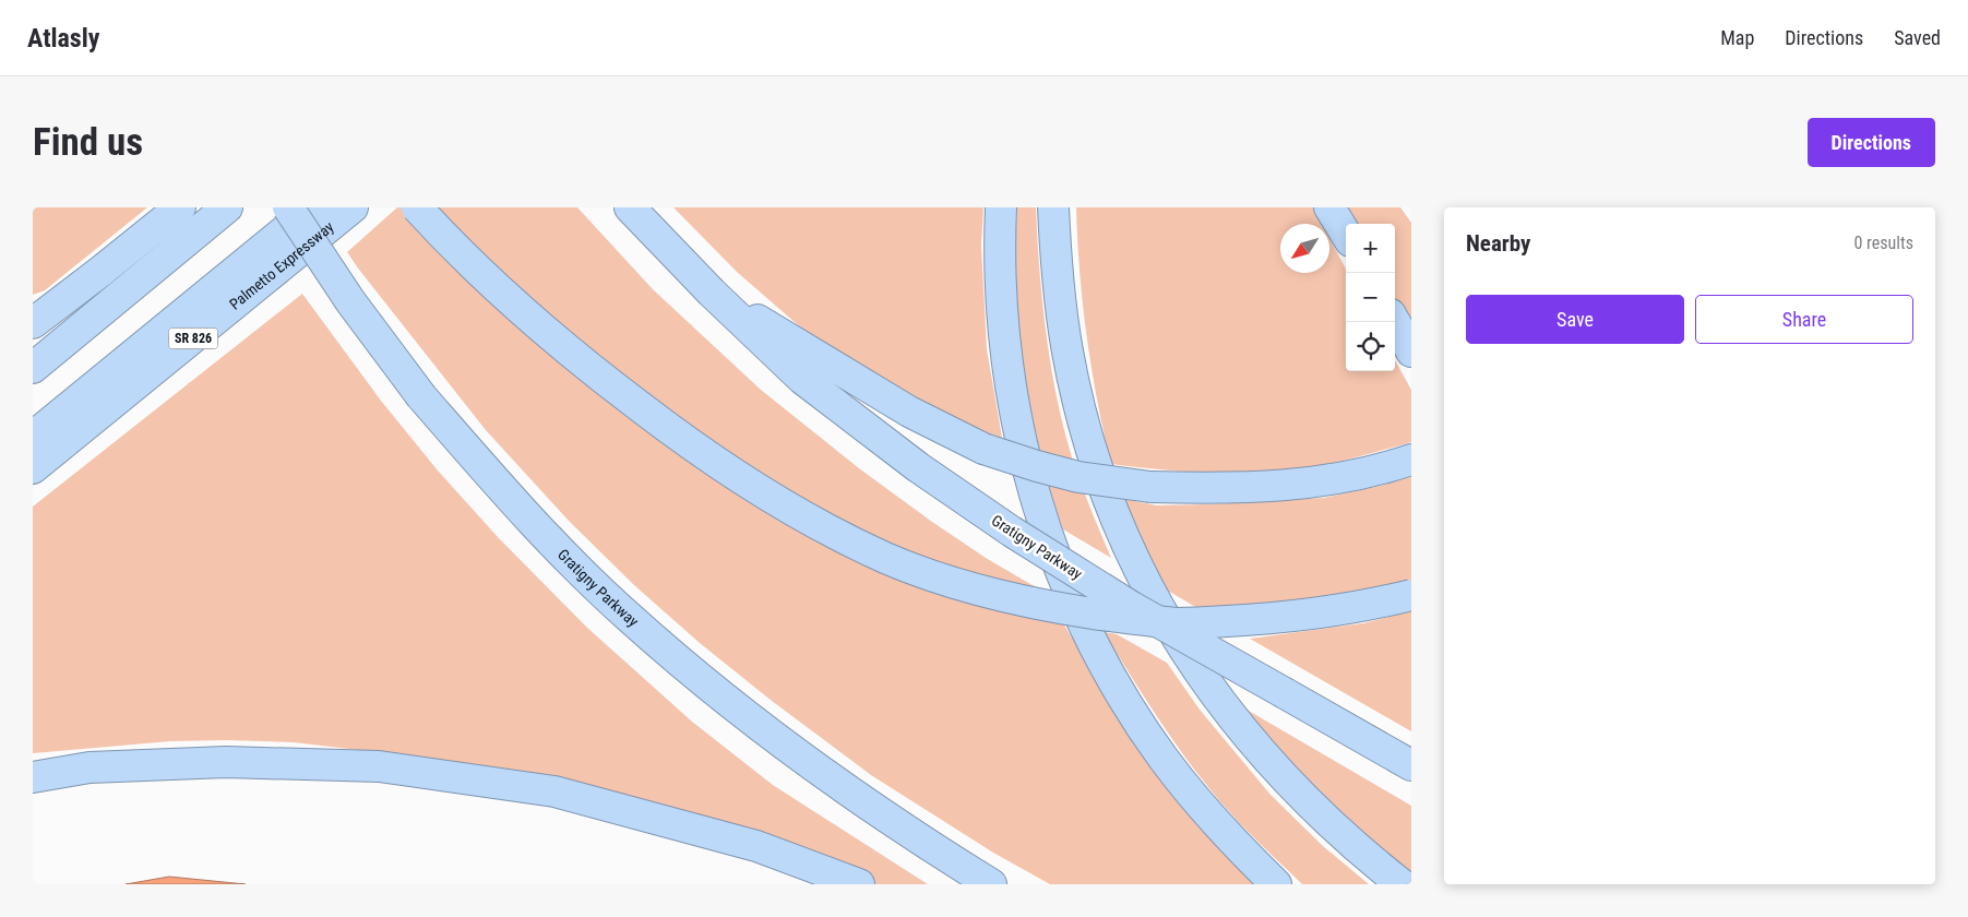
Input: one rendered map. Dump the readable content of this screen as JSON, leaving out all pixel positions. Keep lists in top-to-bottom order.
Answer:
{
  "streets": {
    "highway": ["Palmetto Expressway", "SR 826", "Gratigny Parkway"]
  },
  "north": "bottom left",
  "page": {
    "header": "Atlasly",
    "nav": ["Map", "Directions", "Saved"],
    "buttons": [
      "Directions",
      ["Save", "Share"]
    ],
    "title": "Find us",
    "heading": ["Nearby", "0 results"],
    "map_buttons": ["+", "−"]
  }
}
